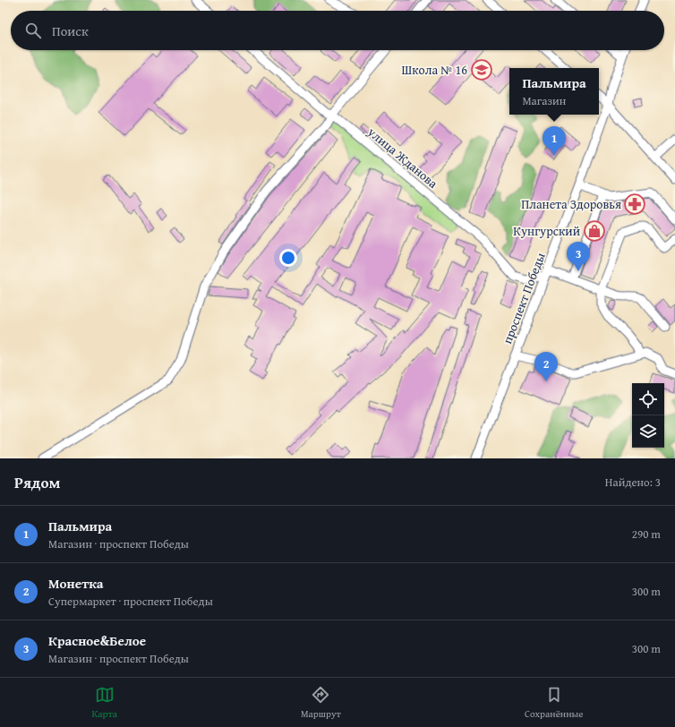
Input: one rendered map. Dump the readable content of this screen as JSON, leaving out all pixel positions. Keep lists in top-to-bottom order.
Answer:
{
  "streets": {
    "street": ["улица Жданова", "проспект Победы"]
  },
  "crossings": [
    ["улица Жданова", "проспект Победы"]
  ],
  "places": {
    "school or university": ["Школа № 16"],
    "pharmacy": ["Планета Здоровья"],
    "shop": ["Кунгурский"]
  },
  "page": {
    "search": "Поиск",
    "popup": ["Пальмира", "Магазин"],
    "pins": ["1", "3", "2"],
    "heading": ["Рядом", "Найдено: 3"],
    "list": [
      {
        "mark": "1",
        "name": "Пальмира",
        "note": "Магазин · проспект Победы",
        "value": "290 m"
      },
      {
        "mark": "2",
        "name": "Монетка",
        "note": "Супермаркет · проспект Победы",
        "value": "300 m"
      },
      {
        "mark": "3",
        "name": "Красное&Белое",
        "note": "Магазин · проспект Победы",
        "value": "300 m"
      }
    ],
    "nav": ["Карта", "Маршрут", "Сохранённые"]
  }
}
